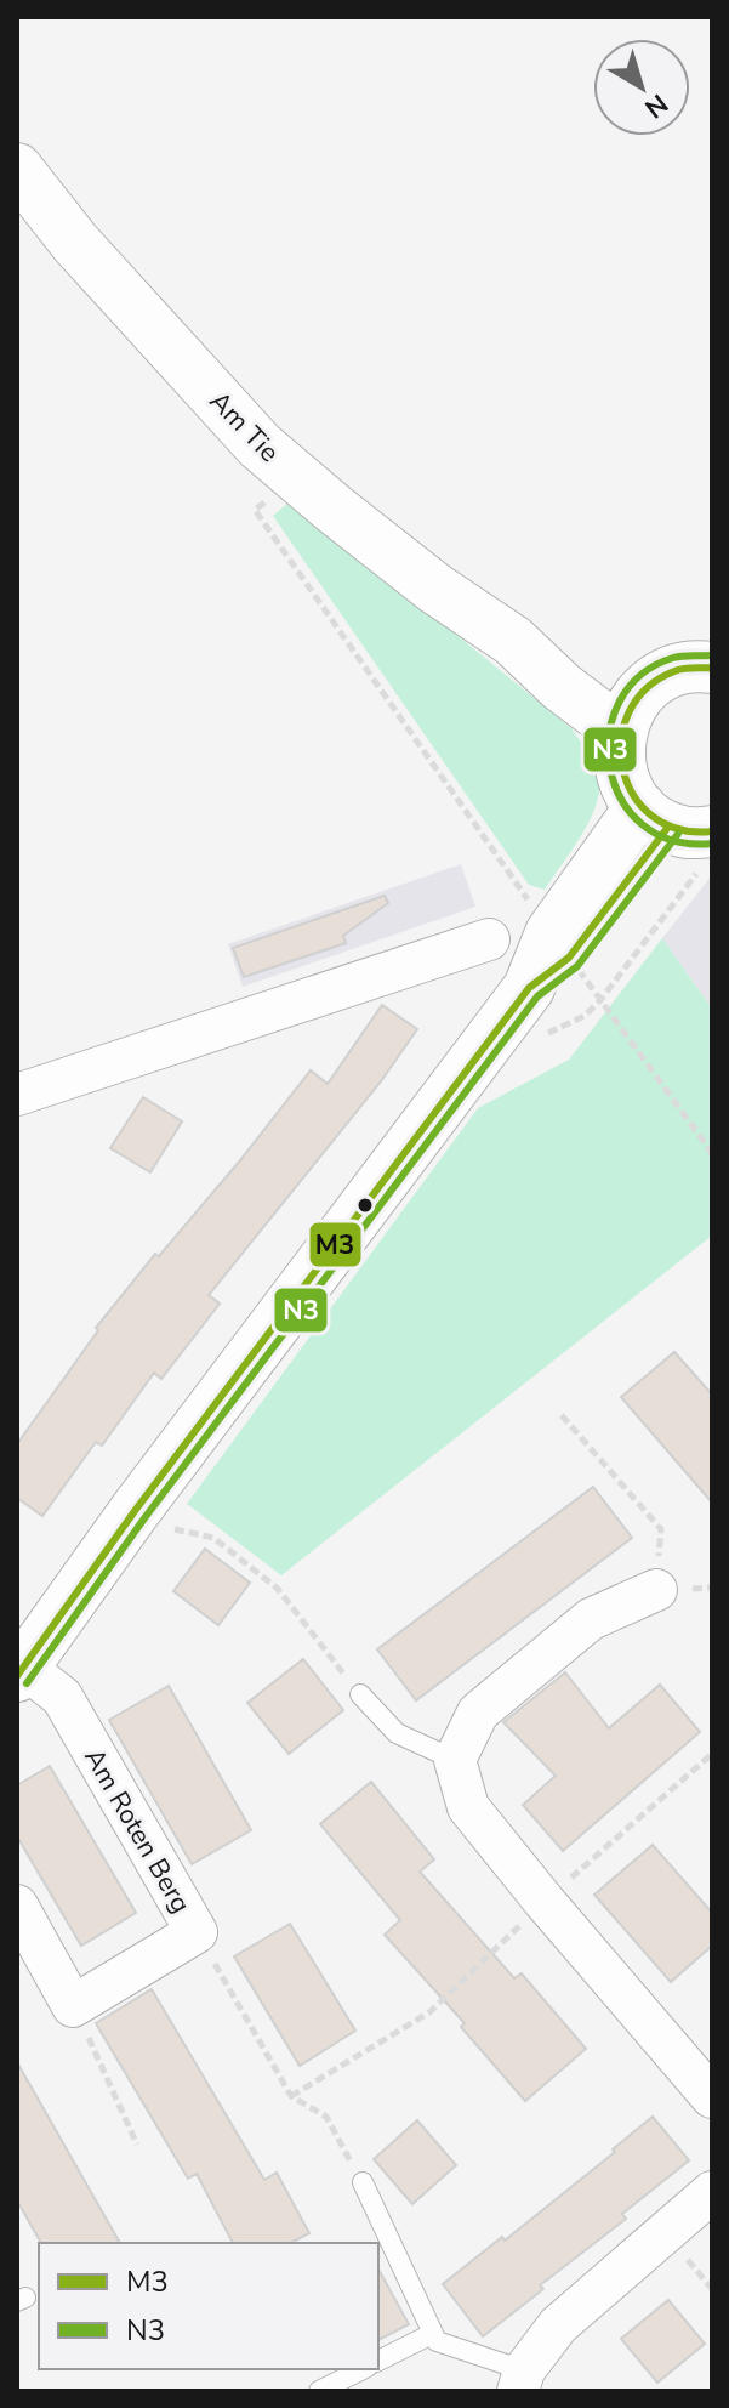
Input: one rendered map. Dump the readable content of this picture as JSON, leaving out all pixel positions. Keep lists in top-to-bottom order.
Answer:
{
  "streets": {
    "street": ["Am Tie", "Am Roten Berg"]
  },
  "lines": ["transit line N3", "transit line M3"],
  "legend": ["M3", "N3"],
  "north": "bottom right"
}
